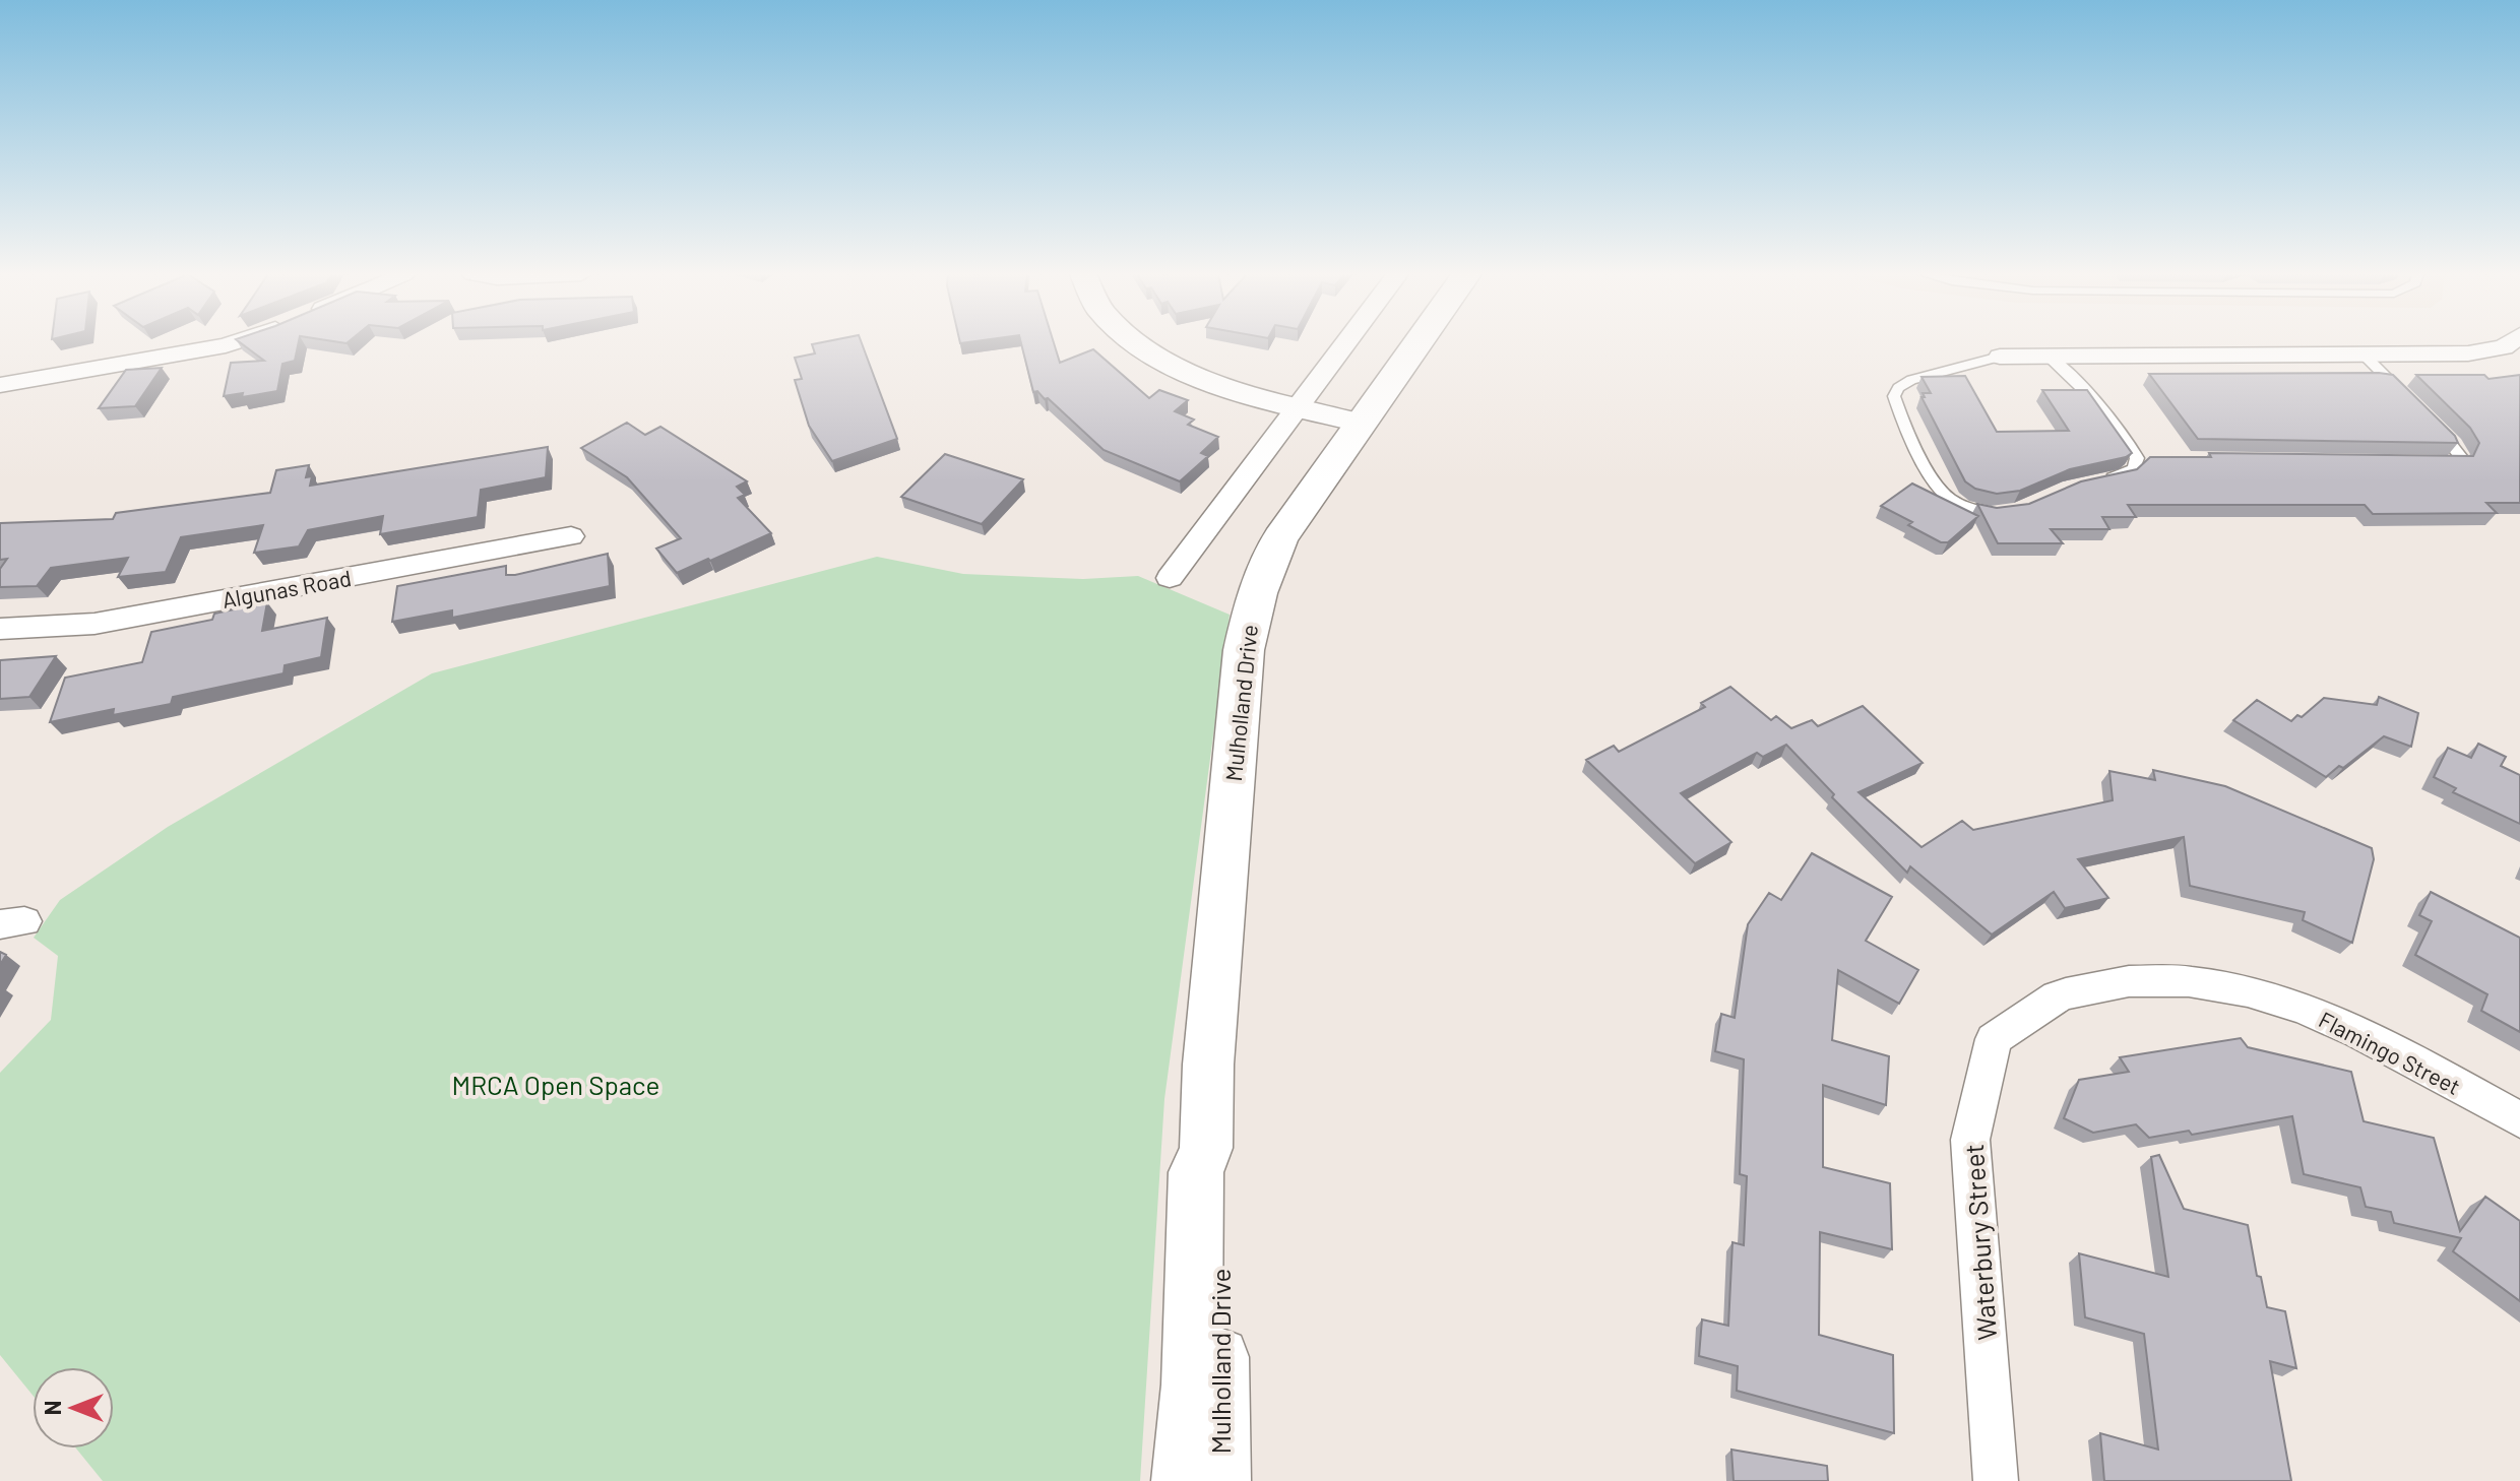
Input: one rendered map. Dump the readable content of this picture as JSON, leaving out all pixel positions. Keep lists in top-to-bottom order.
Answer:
{
  "streets": {
    "main road": ["Mulholland Drive"],
    "street": ["Algunas Road", "Flamingo Street", "Waterbury Street"]
  },
  "crossings": [
    ["Flamingo Street", "Waterbury Street"]
  ],
  "parks": ["MRCA Open Space"],
  "north": "left"
}
